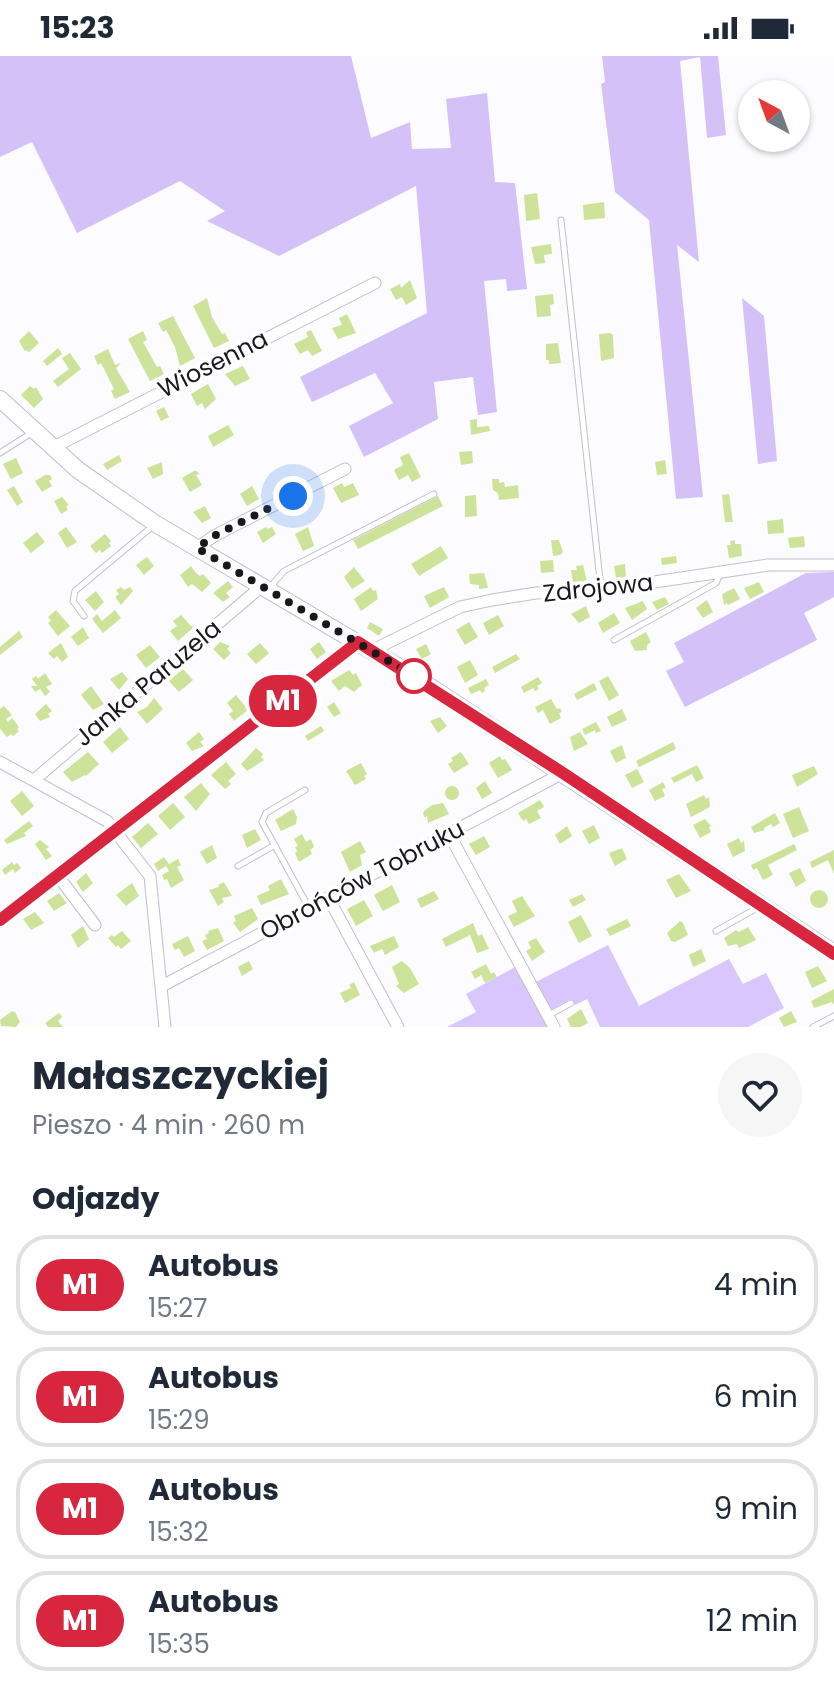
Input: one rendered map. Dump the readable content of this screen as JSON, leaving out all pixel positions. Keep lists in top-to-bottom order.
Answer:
{
  "streets": {
    "street": [
      "Wiosenna",
      "Zdrojowa",
      "Janka Paruzela",
      "Obrońców Tobruku"
    ]
  },
  "lines": ["bus line M1"],
  "north": "top left",
  "page": {
    "status": "15:23",
    "on_map": "M1",
    "heading": [
      ["Małaszczyckiej", "Pieszo · 4 min · 260 m"],
      "Odjazdy"
    ],
    "list": [
      {
        "mark": "M1",
        "name": "Autobus",
        "note": "15:27",
        "value": "4 min"
      },
      {
        "mark": "M1",
        "name": "Autobus",
        "note": "15:29",
        "value": "6 min"
      },
      {
        "mark": "M1",
        "name": "Autobus",
        "note": "15:32",
        "value": "9 min"
      },
      {
        "mark": "M1",
        "name": "Autobus",
        "note": "15:35",
        "value": "12 min"
      }
    ]
  }
}
